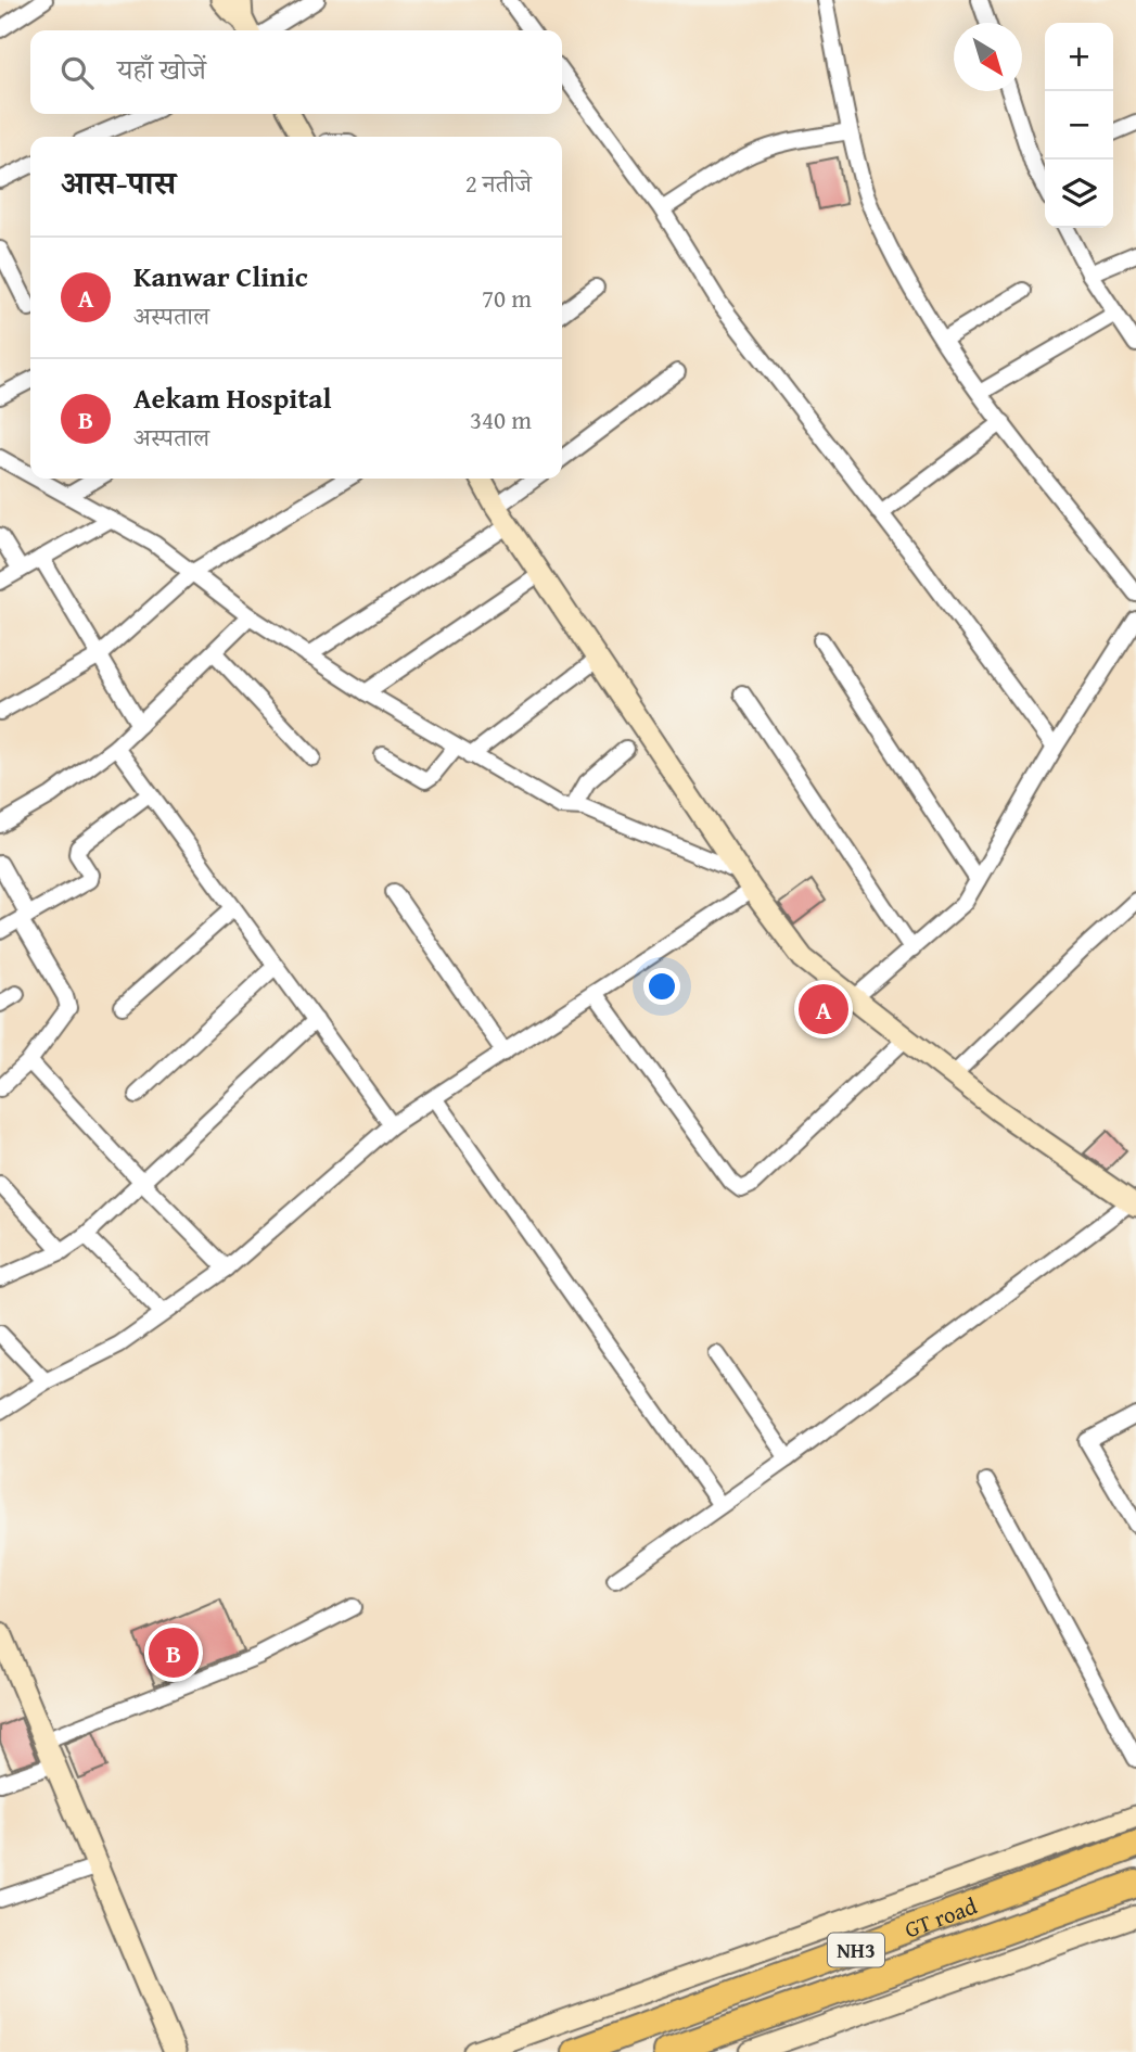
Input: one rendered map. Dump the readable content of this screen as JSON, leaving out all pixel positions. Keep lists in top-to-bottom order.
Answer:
{
  "streets": {
    "highway": ["GT road", "NH3"]
  },
  "north": "bottom right",
  "page": {
    "map_buttons": ["+", "−"],
    "search": "यहाँ खोजें",
    "heading": ["आस-पास", "2 नतीजे"],
    "list": [
      {
        "mark": "A",
        "name": "Kanwar Clinic",
        "note": "अस्पताल",
        "value": "70 m"
      },
      {
        "mark": "B",
        "name": "Aekam Hospital",
        "note": "अस्पताल",
        "value": "340 m"
      }
    ],
    "pins": ["A", "B"]
  }
}
